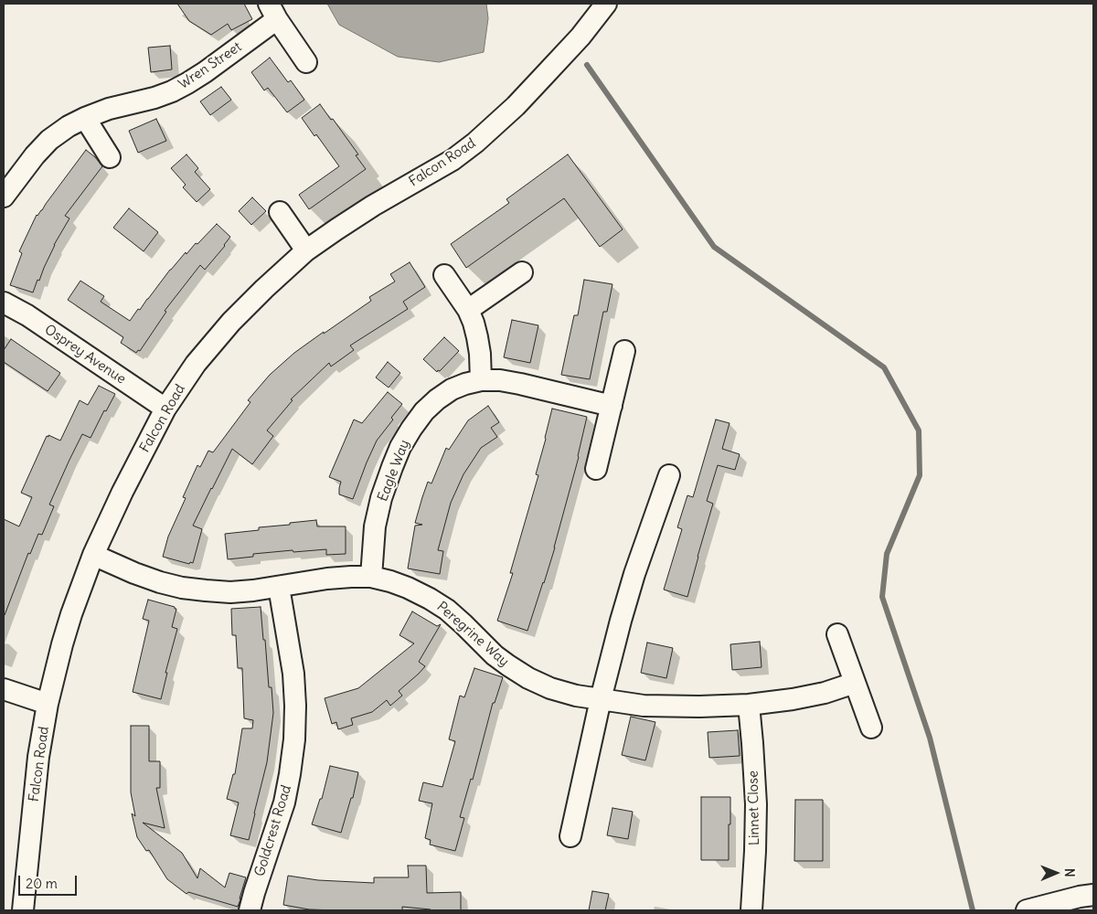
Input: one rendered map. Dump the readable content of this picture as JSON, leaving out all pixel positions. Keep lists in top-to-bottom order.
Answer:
{
  "streets": {
    "street": [
      "Wren Street",
      "Falcon Road",
      "Osprey Avenue",
      "Eagle Way",
      "Peregrine Way",
      "Linnet Close",
      "Goldcrest Road"
    ]
  },
  "crossings": [
    ["Falcon Road", "Osprey Avenue"],
    ["Falcon Road", "Peregrine Way"],
    ["Eagle Way", "Peregrine Way"],
    ["Peregrine Way", "Linnet Close"],
    ["Peregrine Way", "Goldcrest Road"]
  ],
  "scale_bar": "20 m",
  "north": "right"
}
